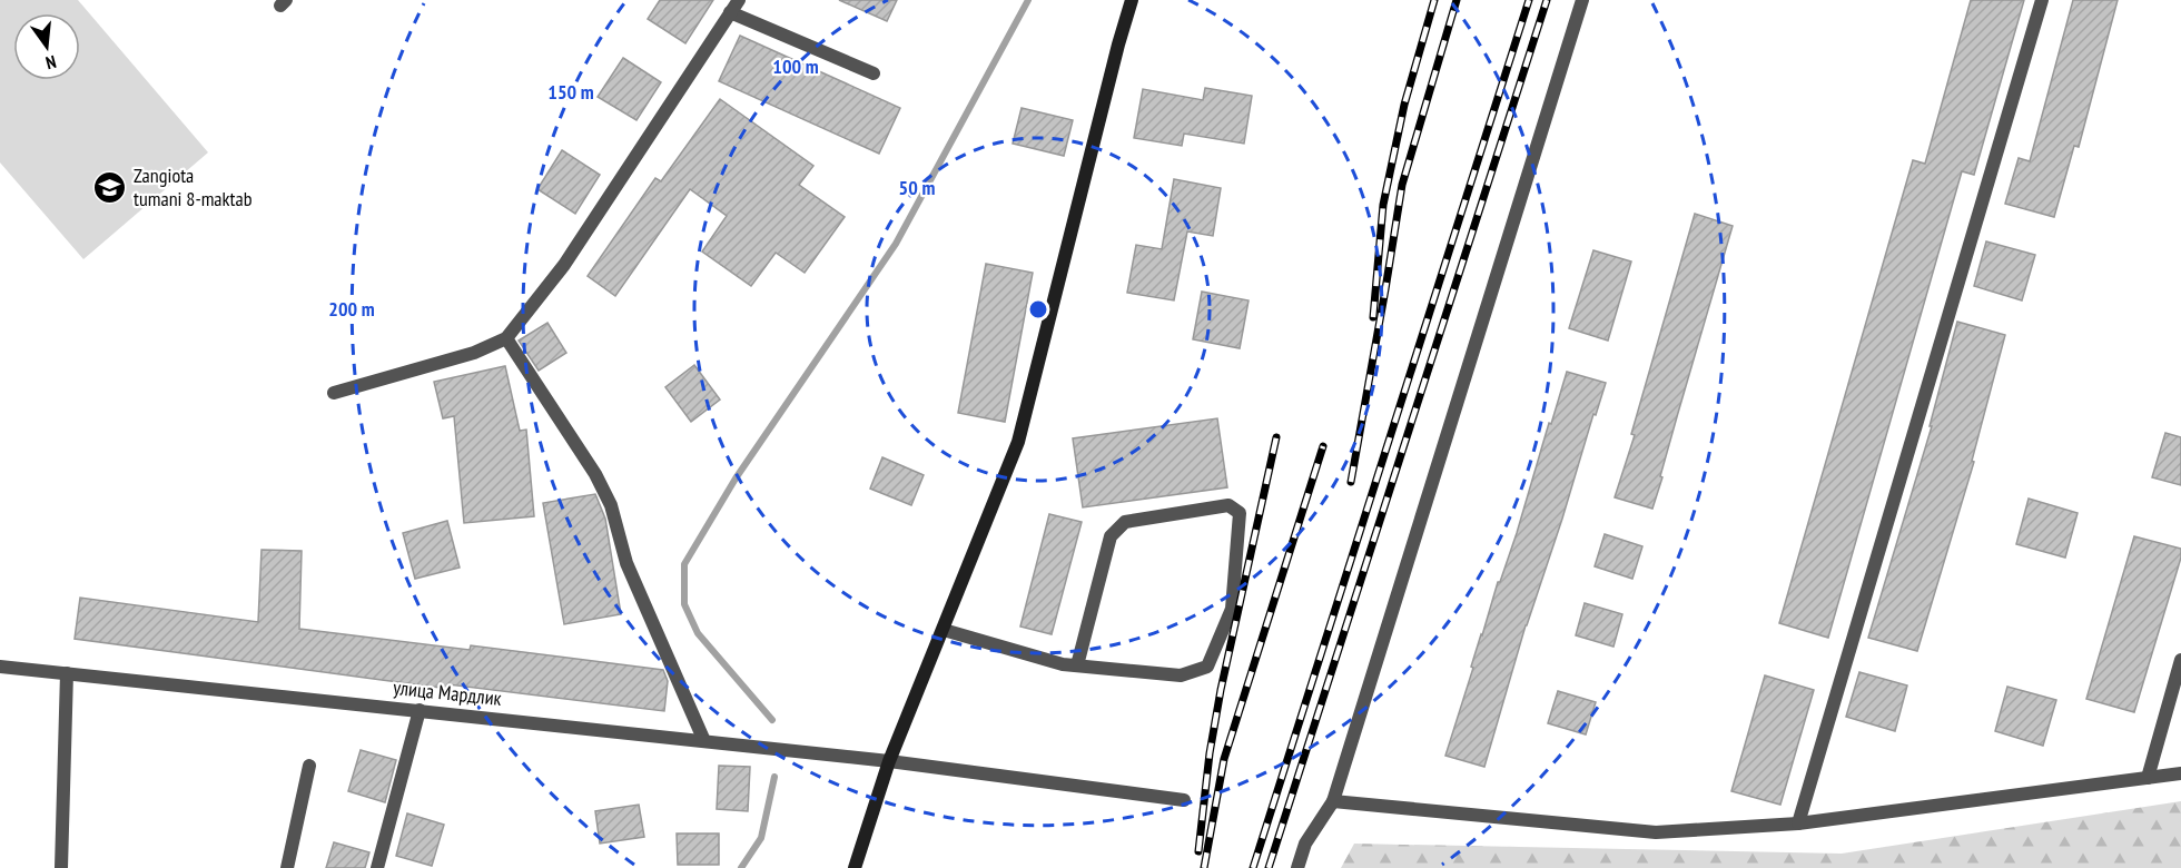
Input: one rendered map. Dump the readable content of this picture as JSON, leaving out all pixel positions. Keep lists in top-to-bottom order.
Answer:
{
  "streets": {
    "street": ["улица Мардлик"]
  },
  "places": {
    "school or university": ["Zangiota tumani 8-maktab"]
  },
  "north": "bottom",
  "rings": [
    "100 m",
    "150 m",
    "50 m",
    "200 m"
  ]
}
